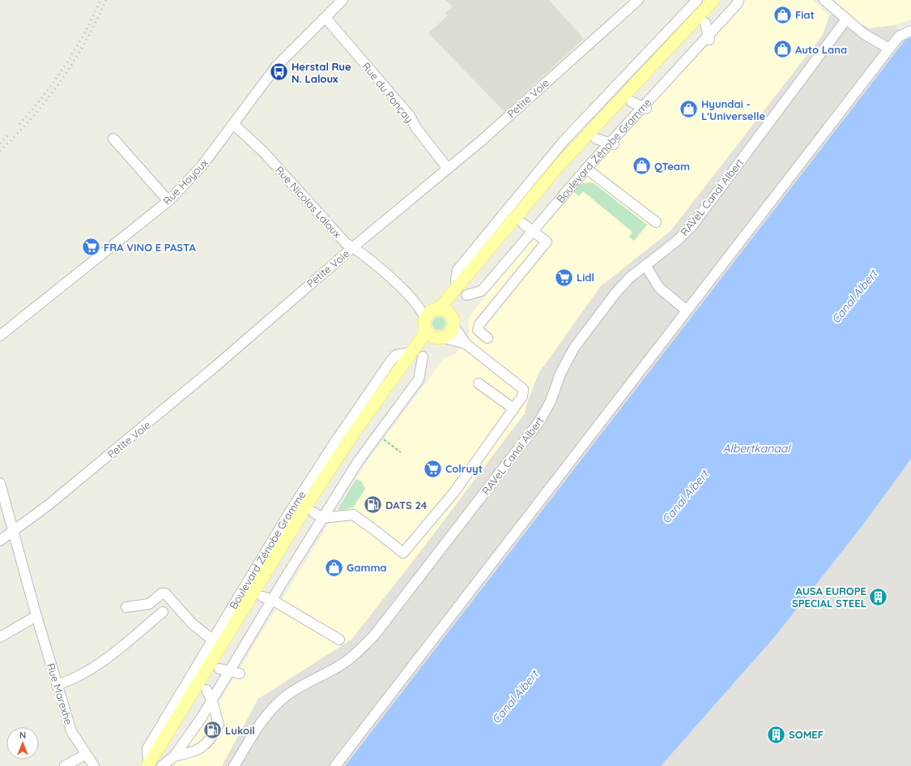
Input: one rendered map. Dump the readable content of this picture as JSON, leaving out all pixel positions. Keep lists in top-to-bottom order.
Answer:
{
  "streets": {
    "main road": ["Boulevard Zénobe Gramme"],
    "street": [
      "Rue du Ponçay",
      "Petite Voie",
      "Rue Hoyoux",
      "RAVeL Canal Albert",
      "Rue Nicolas Laloux",
      "Rue Marexhe"
    ]
  },
  "crossings": [
    ["Rue du Ponçay", "Petite Voie"],
    ["Rue du Ponçay", "Rue Hoyoux"],
    ["Petite Voie", "Rue Nicolas Laloux"],
    ["Petite Voie", "Rue Marexhe"],
    ["Boulevard Zénobe Gramme", "Rue Nicolas Laloux"],
    ["Rue Hoyoux", "Rue Nicolas Laloux"]
  ],
  "water": ["Canal Albert", "Albertkanaal"],
  "places": {
    "shop": [
      "Fiat",
      "Auto Lana",
      "Hyundai - L'Universelle",
      "QTeam",
      "Gamma"
    ],
    "bus stop": ["Herstal Rue N. Laloux"],
    "supermarket": ["FRA VINO E PASTA", "Lidl", "Colruyt"],
    "fuel station": ["DATS 24", "Lukoil"],
    "building": ["AUSA EUROPE SPECIAL STEEL", "SOMEF"]
  },
  "north": "top"
}
